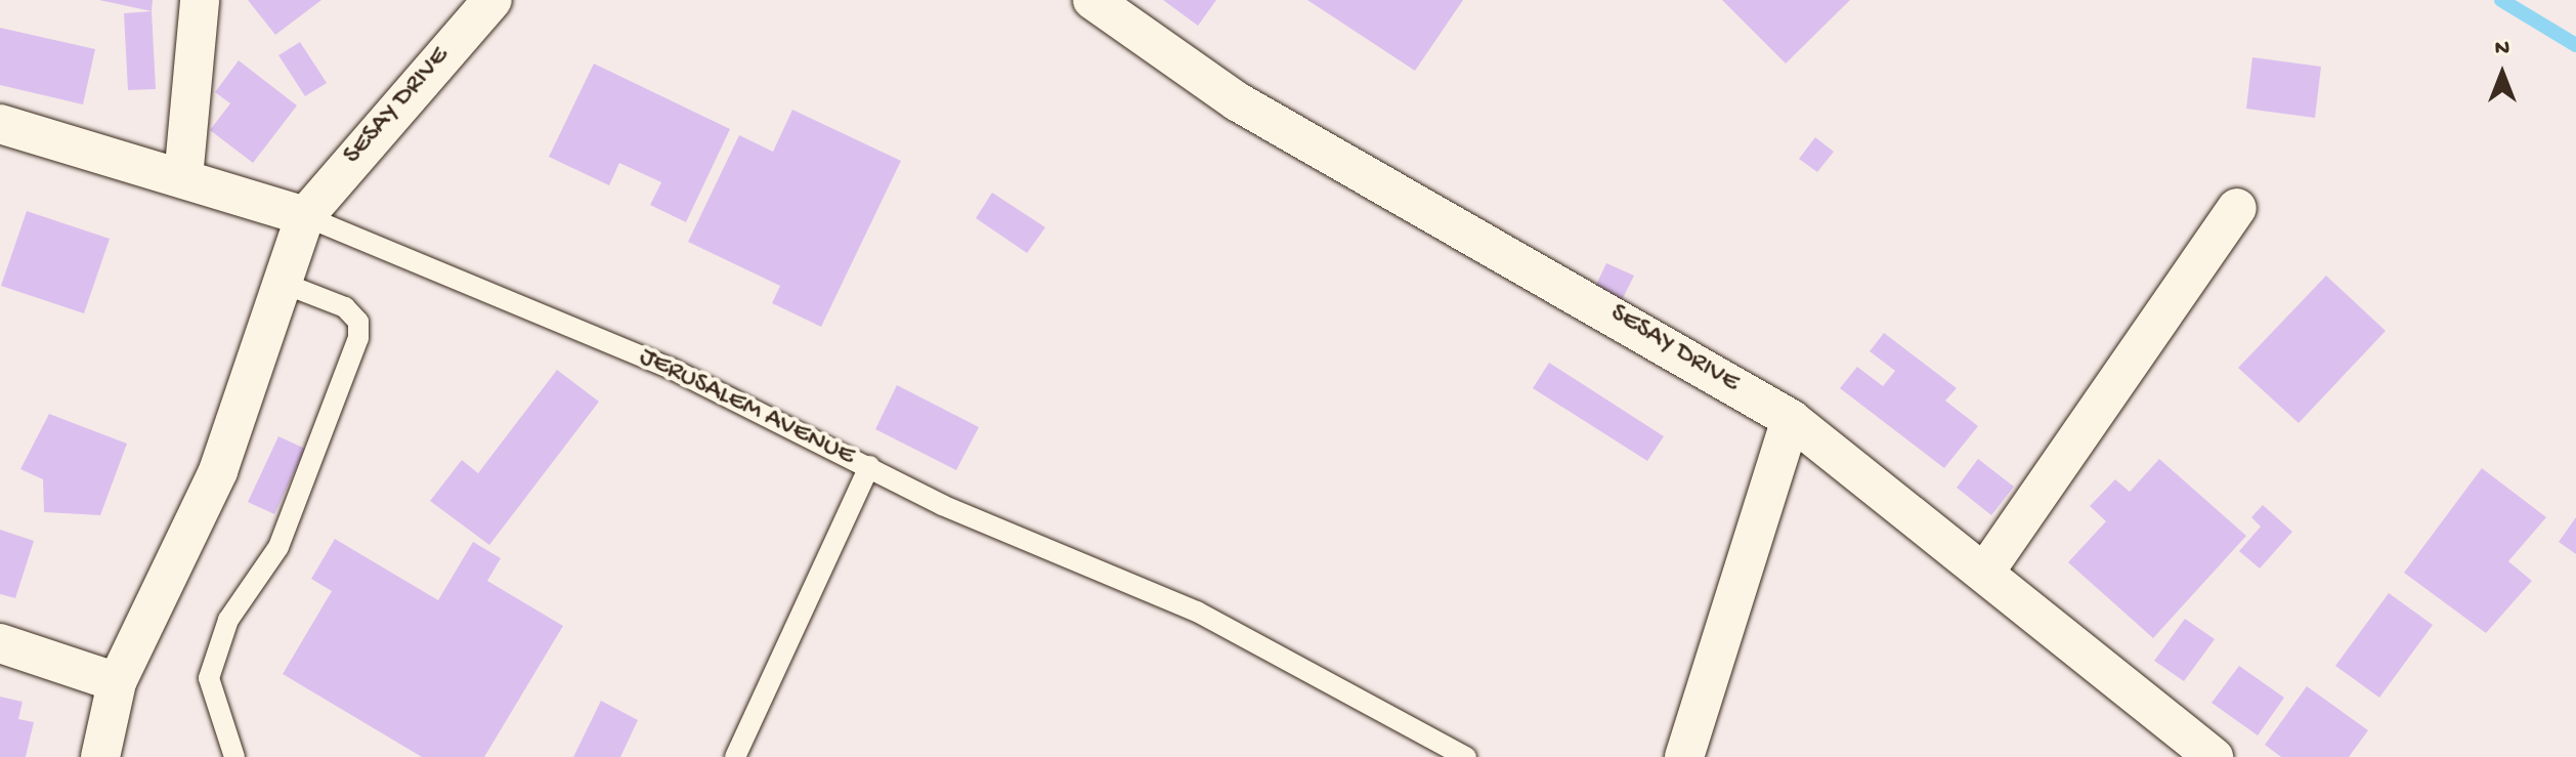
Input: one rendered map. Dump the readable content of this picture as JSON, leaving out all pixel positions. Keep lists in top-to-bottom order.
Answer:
{
  "streets": {
    "street": ["SESAY DRIVE", "JERUSALEM AVENUE"]
  },
  "crossings": [
    ["SESAY DRIVE", "JERUSALEM AVENUE"]
  ],
  "north": "top"
}
